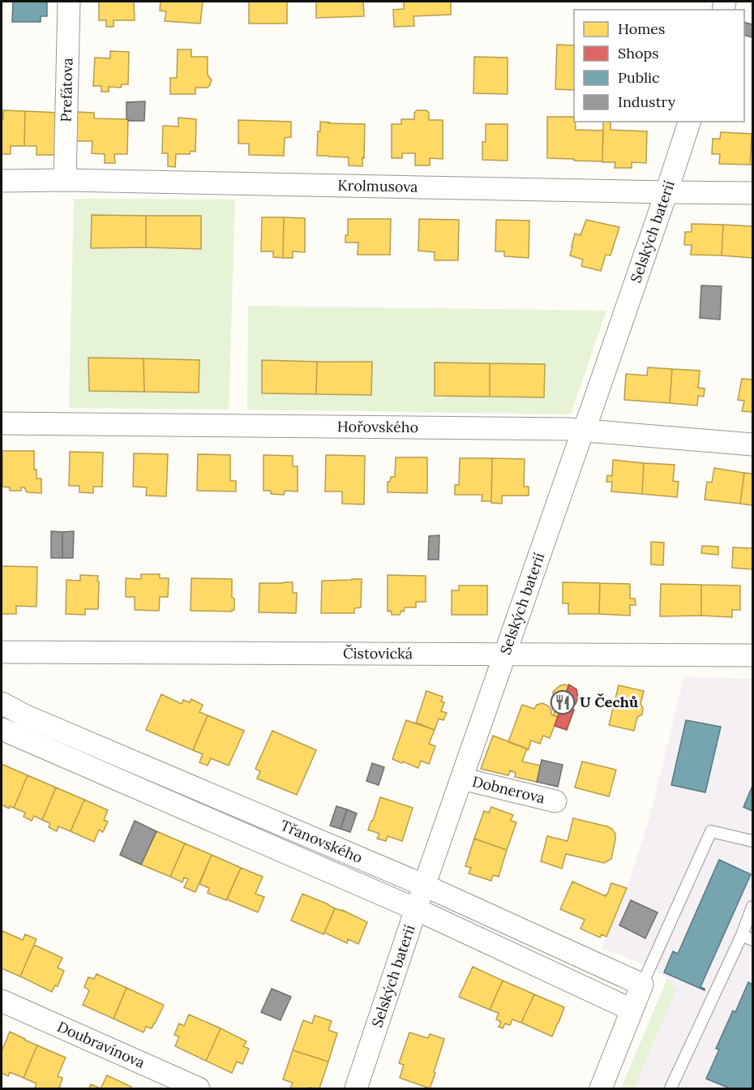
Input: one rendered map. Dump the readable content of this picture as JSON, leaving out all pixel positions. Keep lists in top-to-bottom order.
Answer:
{
  "streets": {
    "street": [
      "Prefátova",
      "Krolmusova",
      "Selských baterií",
      "Hořovského",
      "Čistovická",
      "Dobnerova",
      "Třanovského",
      "Doubravínova"
    ]
  },
  "crossings": [
    ["Prefátova", "Krolmusova"],
    ["Krolmusova", "Selských baterií"],
    ["Selských baterií", "Hořovského"],
    ["Selských baterií", "Čistovická"],
    ["Selských baterií", "Dobnerova"],
    ["Selských baterií", "Třanovského"]
  ],
  "places": {
    "restaurant": ["U Čechů"]
  },
  "legend": [
    "Homes",
    "Shops",
    "Public",
    "Industry"
  ]
}
